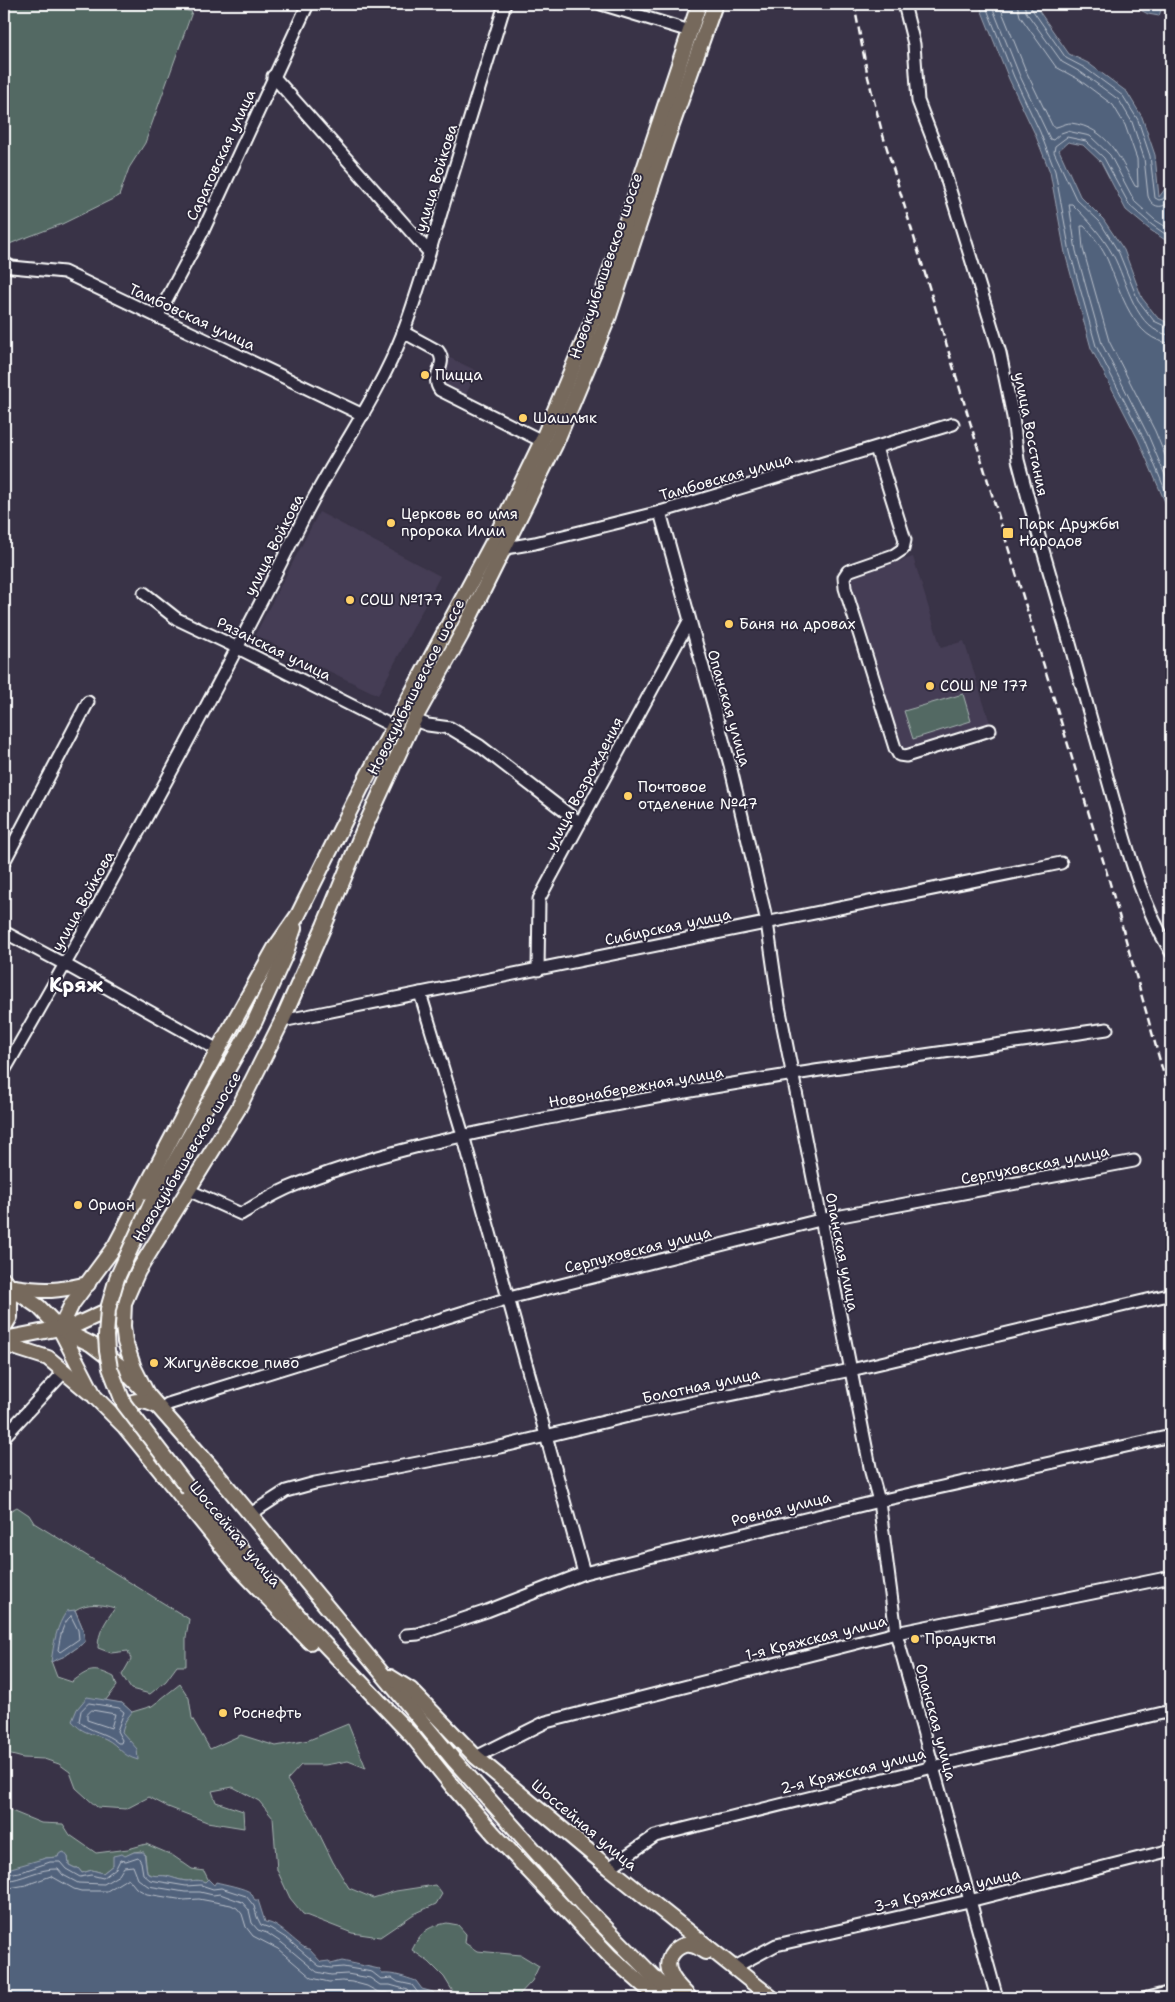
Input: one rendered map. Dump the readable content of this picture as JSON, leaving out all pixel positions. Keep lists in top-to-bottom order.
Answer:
{
  "streets": {
    "main road": ["Новокуйбышевское шоссе", "Шоссейная улица"],
    "street": [
      "Саратовская улица",
      "улица Войкова",
      "Тамбовская улица",
      "улица Восстания",
      "Рязанская улица",
      "Опанская улица",
      "улица Возрождения",
      "Сибирская улица",
      "Новонабережная улица",
      "Серпуховская улица",
      "Болотная улица",
      "Ровная улица",
      "1-я Кряжская улица",
      "2-я Кряжская улица",
      "3-я Кряжская улица"
    ]
  },
  "crossings": [
    ["Саратовская улица", "Тамбовская улица"],
    ["улица Войкова", "Тамбовская улица"],
    ["улица Войкова", "Рязанская улица"],
    ["Новокуйбышевское шоссе", "Тамбовская улица"],
    ["Новокуйбышевское шоссе", "Рязанская улица"],
    ["Новокуйбышевское шоссе", "Сибирская улица"],
    ["Новокуйбышевское шоссе", "Новонабережная улица"],
    ["Новокуйбышевское шоссе", "Шоссейная улица"],
    ["Тамбовская улица", "Опанская улица"],
    ["Опанская улица", "улица Возрождения"],
    ["Опанская улица", "Сибирская улица"],
    ["Опанская улица", "Новонабережная улица"],
    ["Опанская улица", "Серпуховская улица"],
    ["Опанская улица", "Болотная улица"],
    ["Опанская улица", "Ровная улица"],
    ["Опанская улица", "1-я Кряжская улица"],
    ["Опанская улица", "2-я Кряжская улица"],
    ["Опанская улица", "3-я Кряжская улица"],
    ["улица Возрождения", "Сибирская улица"],
    ["Серпуховская улица", "Шоссейная улица"],
    ["Болотная улица", "Шоссейная улица"],
    ["Шоссейная улица", "1-я Кряжская улица"],
    ["Шоссейная улица", "2-я Кряжская улица"],
    ["Шоссейная улица", "3-я Кряжская улица"]
  ],
  "districts": ["Кряж"],
  "places": {
    "other": [
      "Пицца",
      "Шашлык",
      "Церковь во имя пророка Илии",
      "СОШ №177",
      "Баня на дровах",
      "СОШ № 177",
      "Почтовое отделение №47",
      "Орион",
      "Жигулёвское пиво",
      "Продукты",
      "Роснефть"
    ],
    "transit": ["Парк Дружбы Народов"]
  }
}
